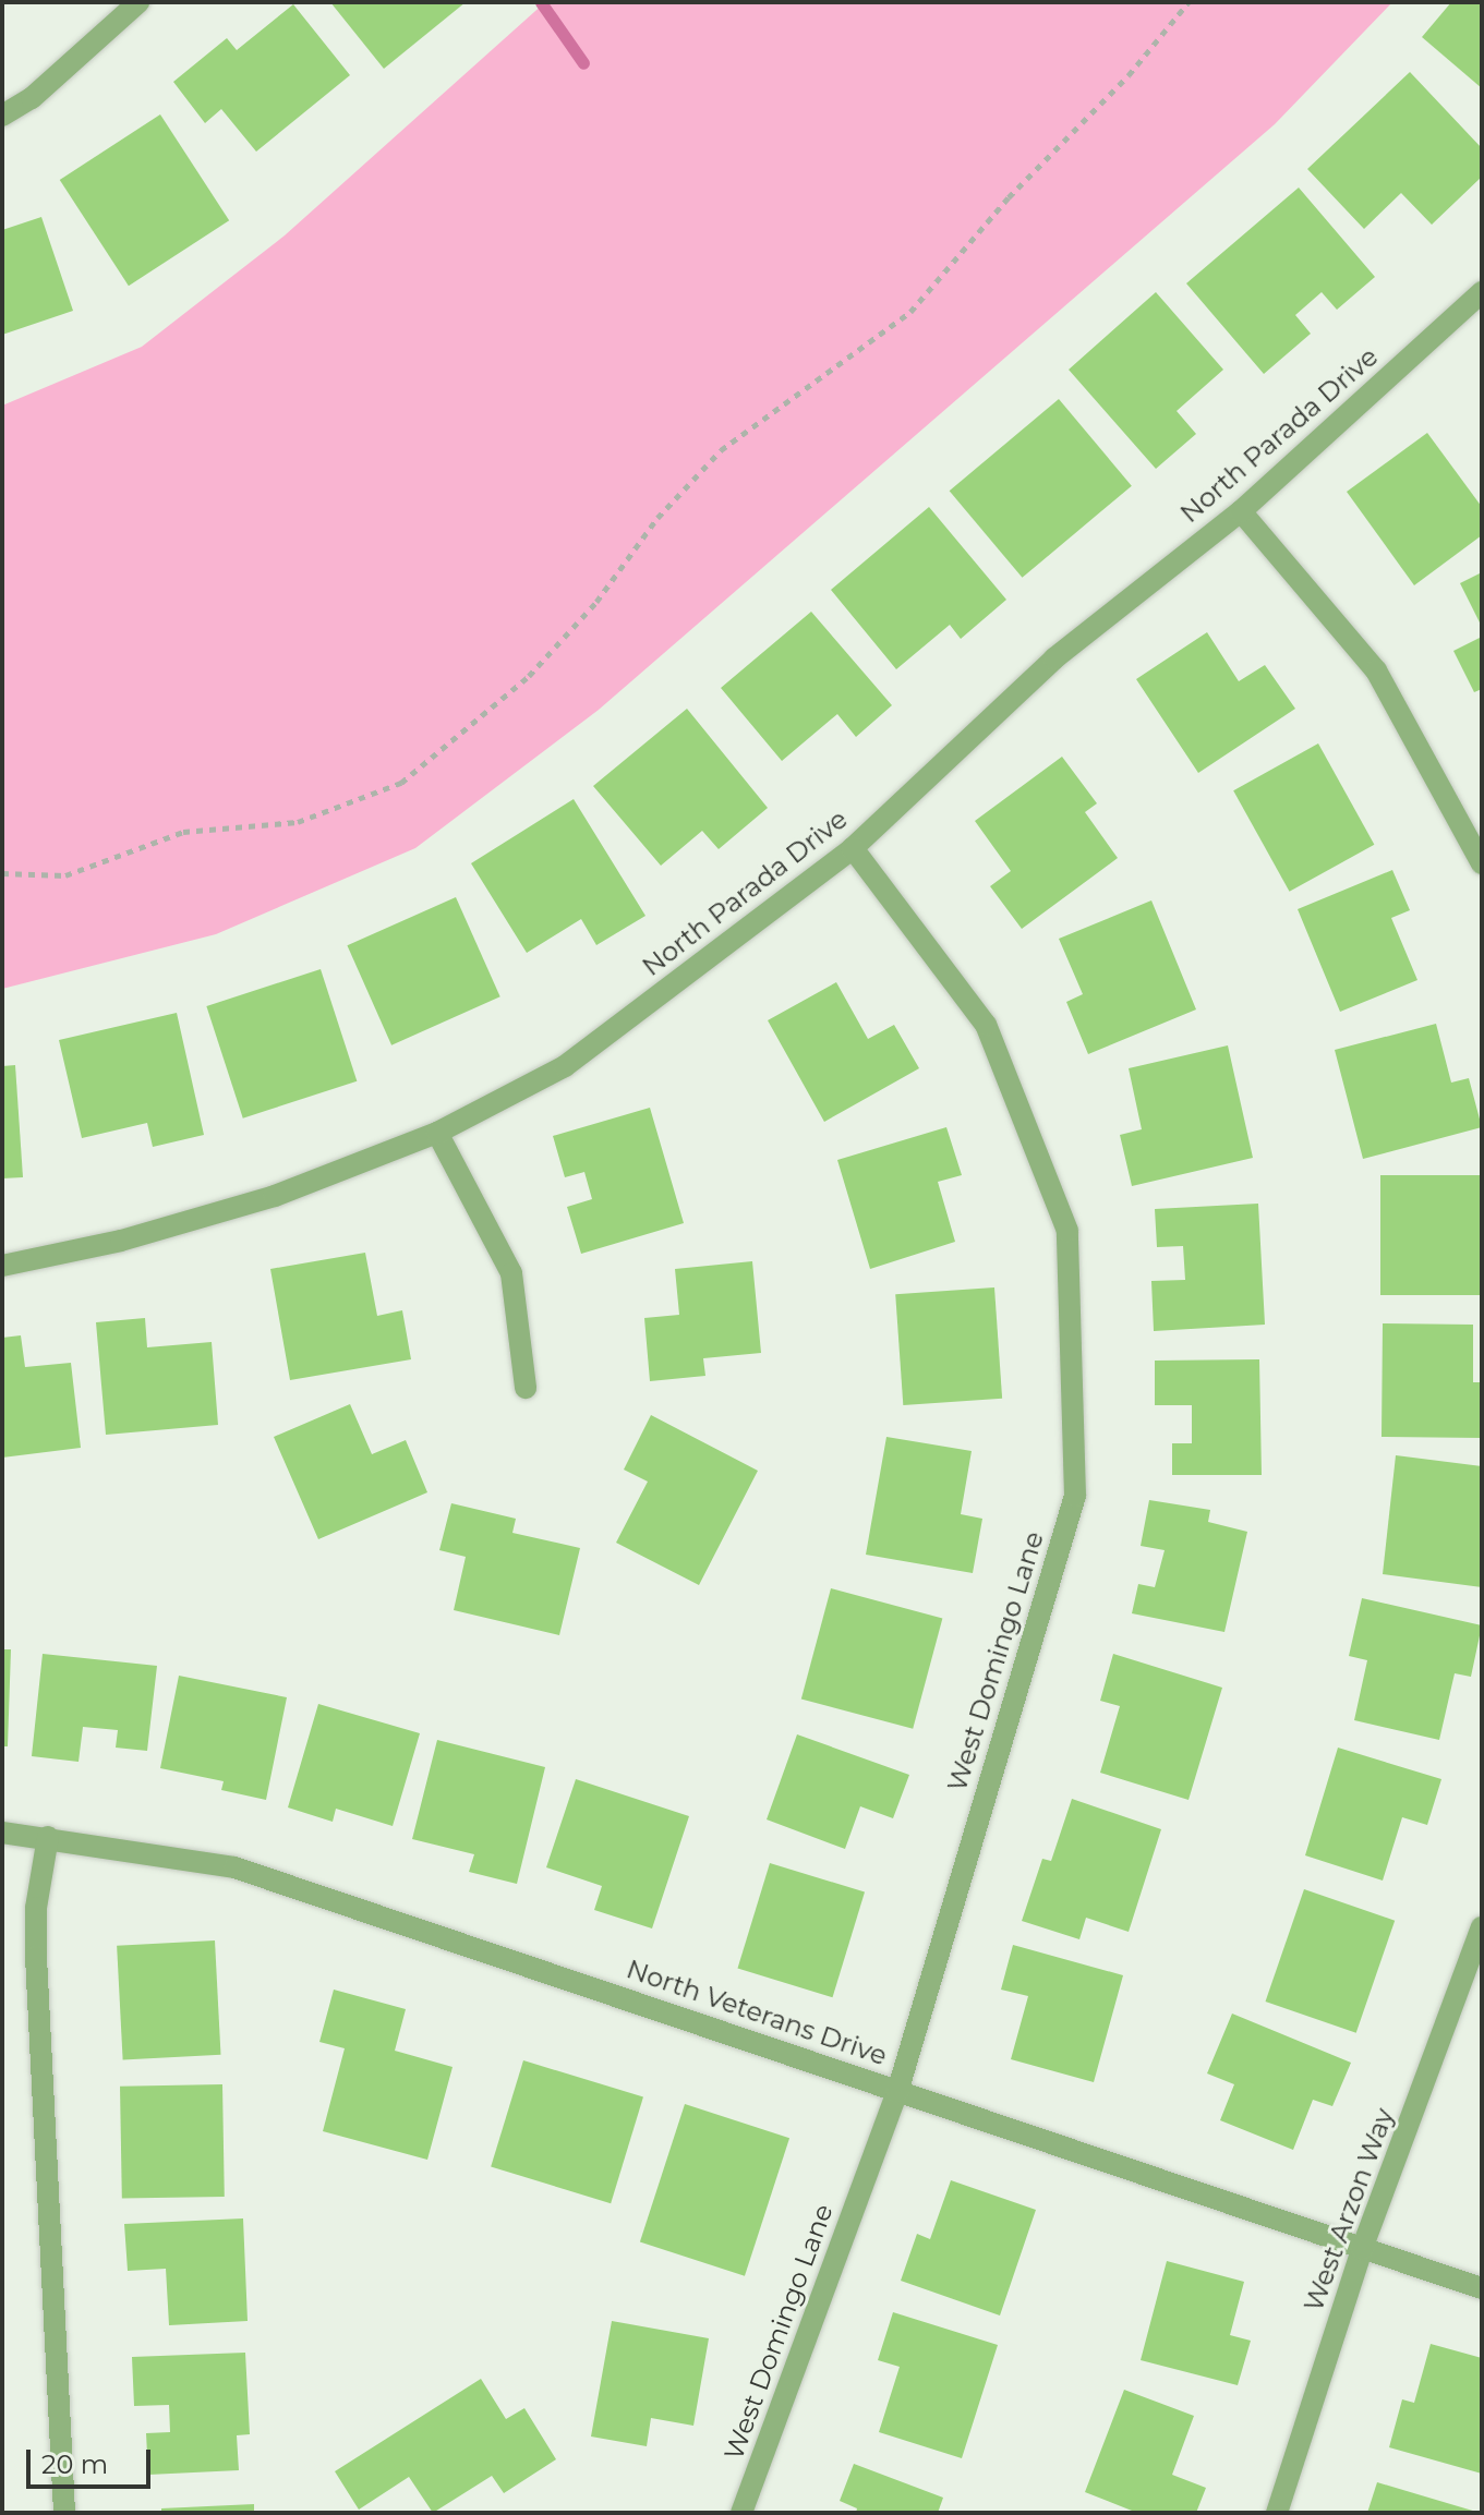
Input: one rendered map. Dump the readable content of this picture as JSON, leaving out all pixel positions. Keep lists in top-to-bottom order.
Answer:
{
  "streets": {
    "street": [
      "North Parada Drive",
      "West Domingo Lane",
      "North Veterans Drive",
      "West Arzon Way"
    ]
  },
  "crossings": [
    ["North Parada Drive", "West Domingo Lane"],
    ["West Domingo Lane", "North Veterans Drive"],
    ["North Veterans Drive", "West Arzon Way"]
  ],
  "scale_bar": "20 m"
}
